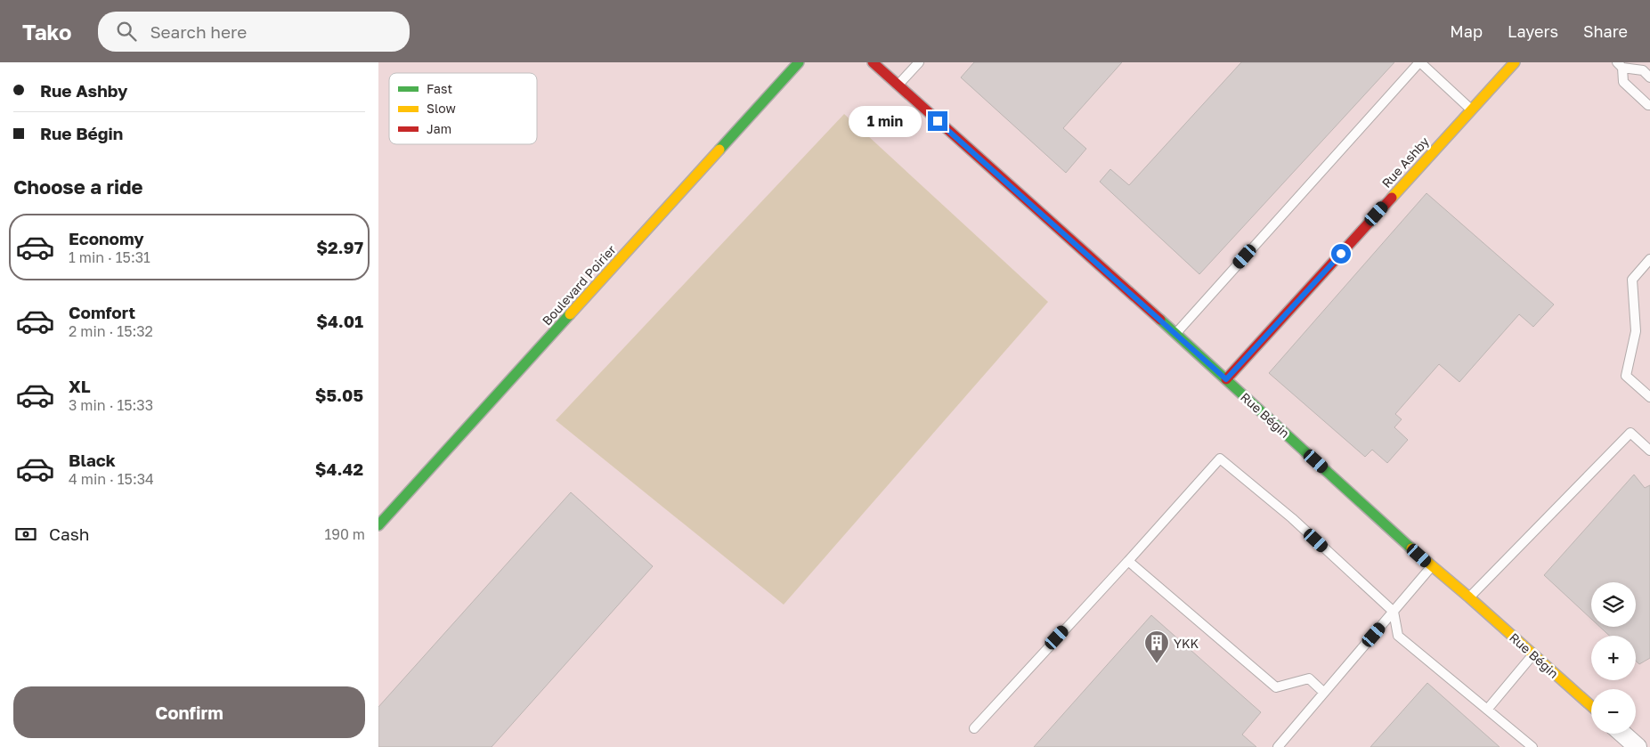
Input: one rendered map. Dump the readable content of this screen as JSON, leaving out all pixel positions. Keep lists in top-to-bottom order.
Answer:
{
  "streets": {
    "street": ["Rue Ashby", "Boulevard Poirier", "Rue Bégin"]
  },
  "crossings": [
    ["Rue Ashby", "Rue Bégin"]
  ],
  "places": {
    "building": ["YKK"]
  },
  "legend": ["Fast", "Slow", "Jam"],
  "page": {
    "header": "Tako",
    "search": "Search here",
    "nav": ["Map", "Layers", "Share"],
    "banner": ["Rue Ashby", "Rue Bégin"],
    "bubble": "1 min",
    "heading": "Choose a ride",
    "list": [
      {
        "name": "Economy",
        "note": "1 min · 15:31",
        "value": "$2.97"
      },
      {
        "name": "Comfort",
        "note": "2 min · 15:32",
        "value": "$4.01"
      },
      {
        "name": "XL",
        "note": "3 min · 15:33",
        "value": "$5.05"
      },
      {
        "name": "Black",
        "note": "4 min · 15:34",
        "value": "$4.42"
      }
    ],
    "pay": ["Cash", "190 m"],
    "map_buttons": ["+", "−"],
    "buttons": "Confirm"
  }
}
